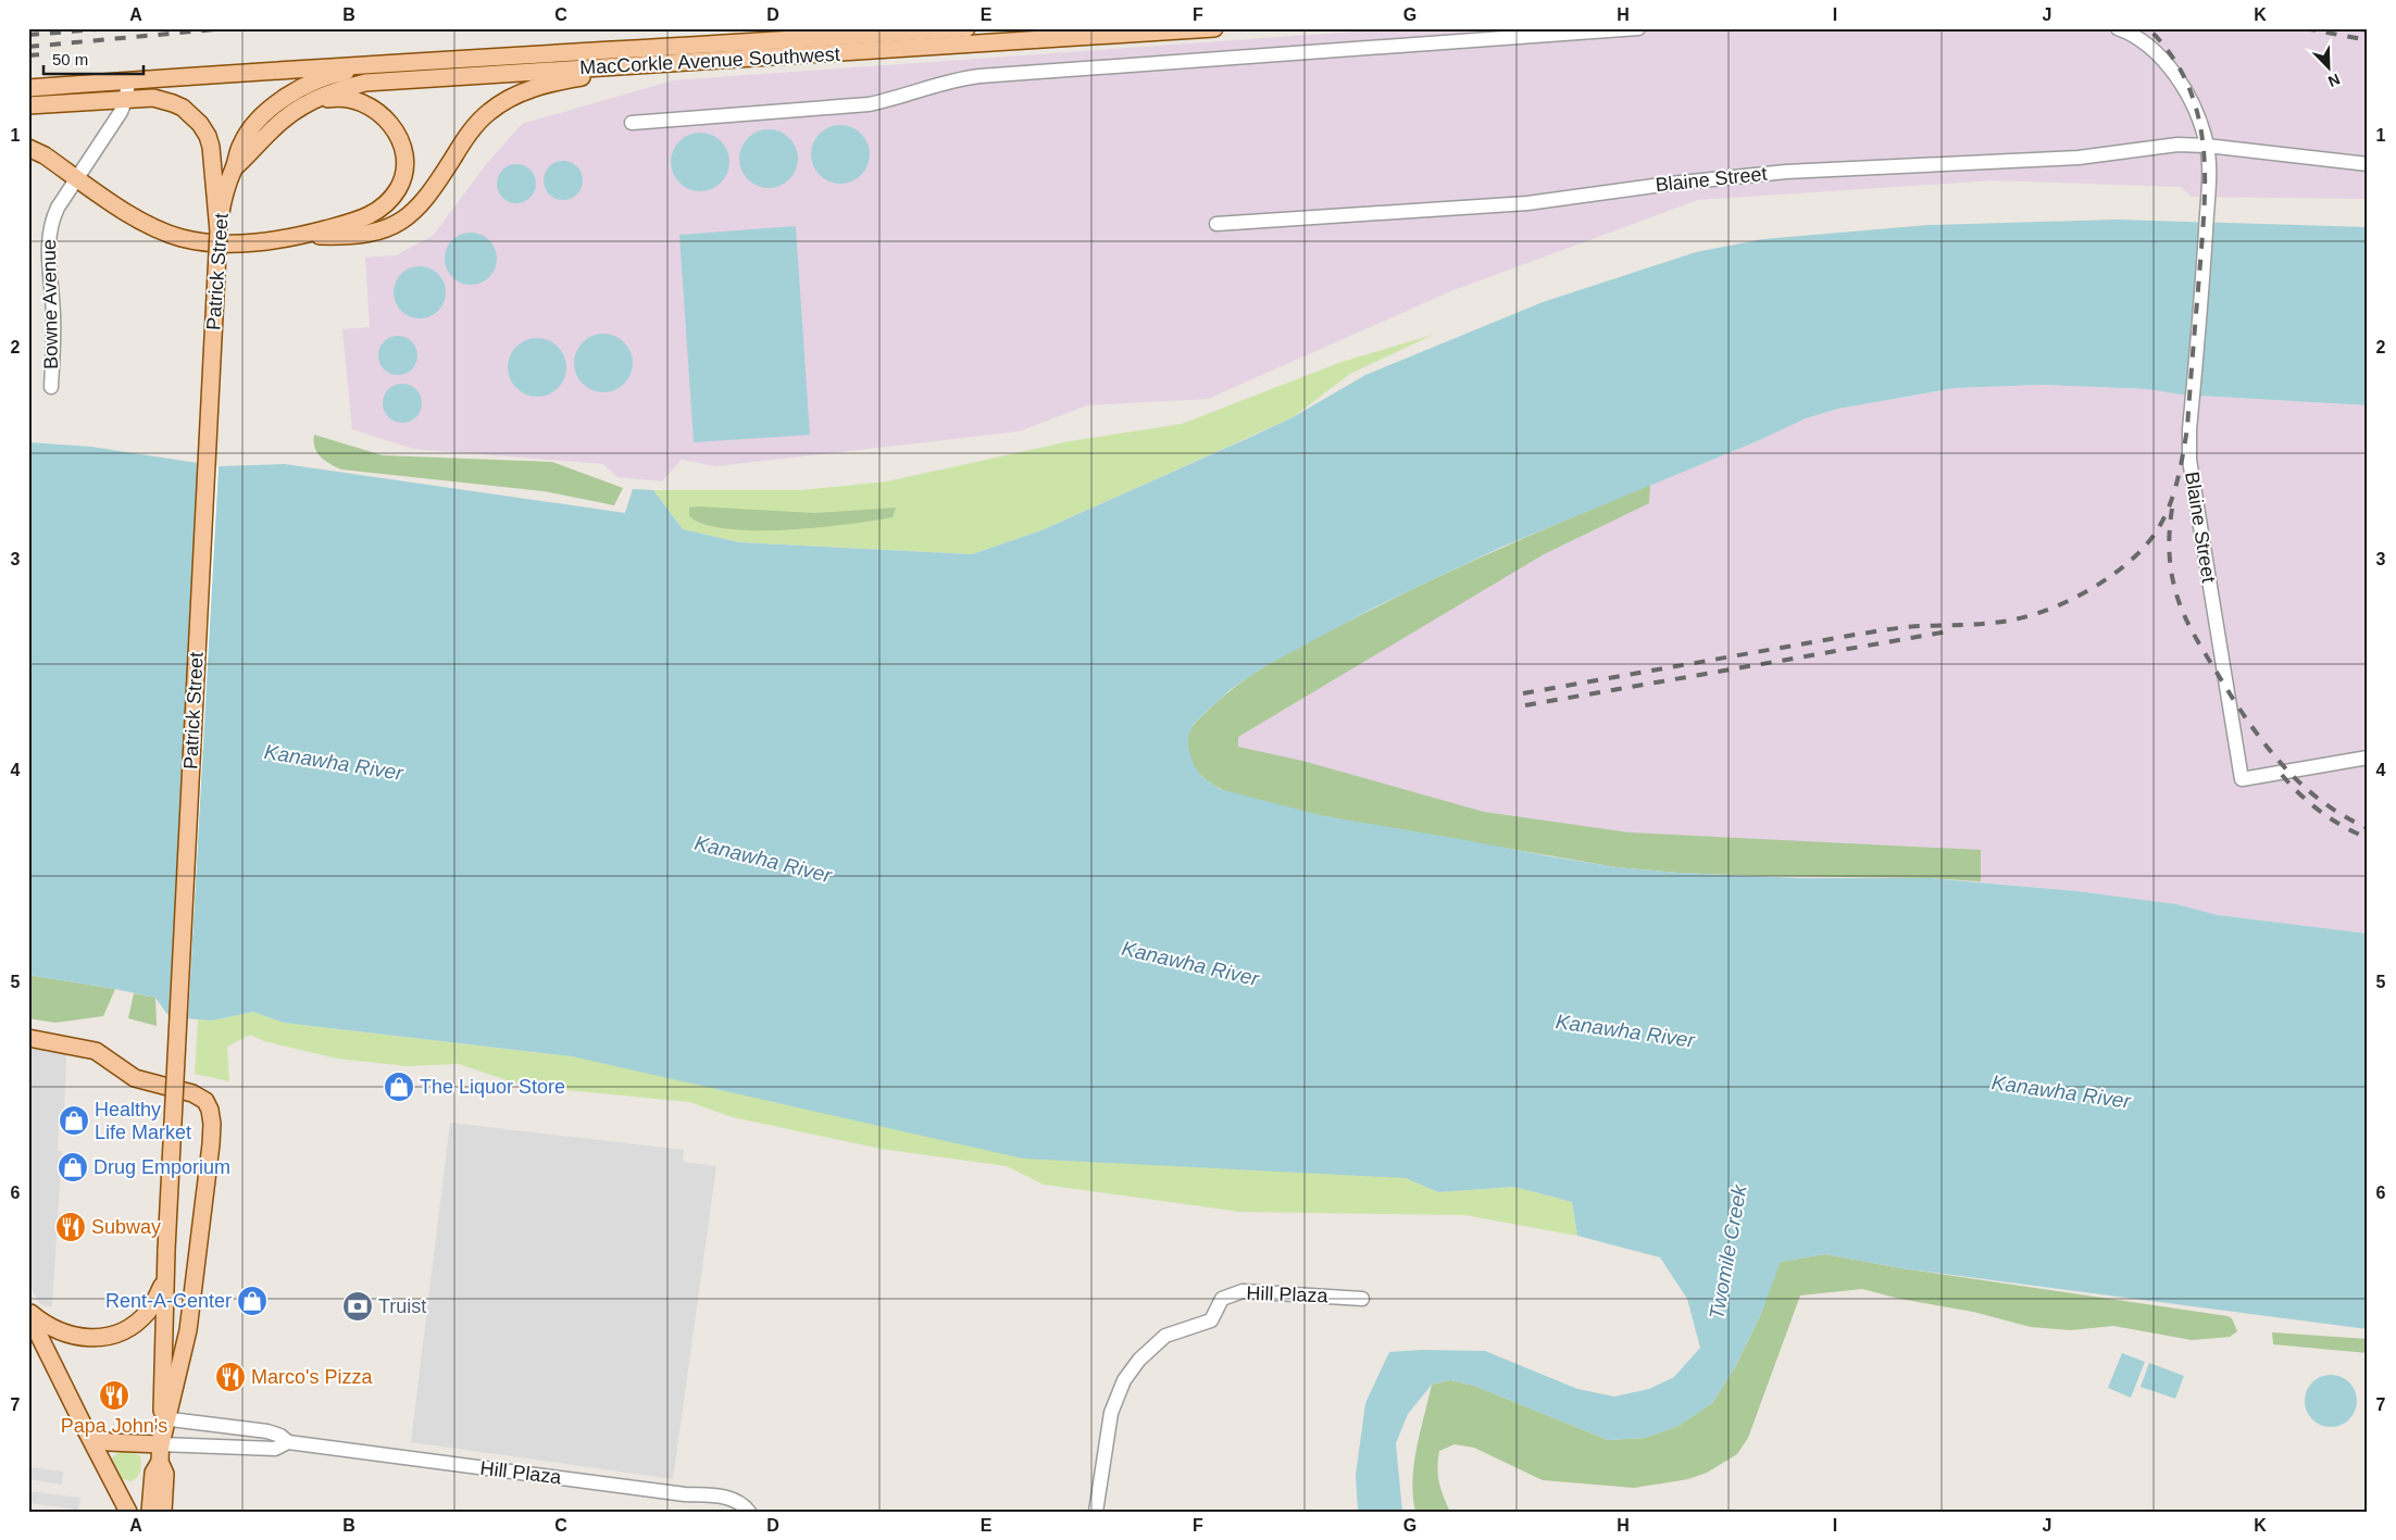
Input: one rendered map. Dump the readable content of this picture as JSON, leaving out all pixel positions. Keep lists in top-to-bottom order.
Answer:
{
  "streets": {
    "main road": ["MacCorkle Avenue Southwest", "Patrick Street"],
    "street": ["Blaine Street", "Bowne Avenue", "Hill Plaza"]
  },
  "crossings": [
    ["MacCorkle Avenue Southwest", "Patrick Street"],
    ["Patrick Street", "Hill Plaza"]
  ],
  "water": ["Kanawha River", "Twomile Creek"],
  "places": {
    "shop": [
      "The Liquor Store",
      "Healthy Life Market",
      "Drug Emporium",
      "Rent-A-Center"
    ],
    "restaurant": ["Subway", "Marco's Pizza", "Papa John's"],
    "bank": ["Truist"]
  },
  "scale_bar": "50 m",
  "north": "bottom right",
  "grid": {
    "columns": [
      "A",
      "B",
      "C",
      "D",
      "E",
      "F",
      "G",
      "H",
      "I",
      "J",
      "K"
    ],
    "rows": [
      "1",
      "2",
      "3",
      "4",
      "5",
      "6",
      "7"
    ]
  }
}
